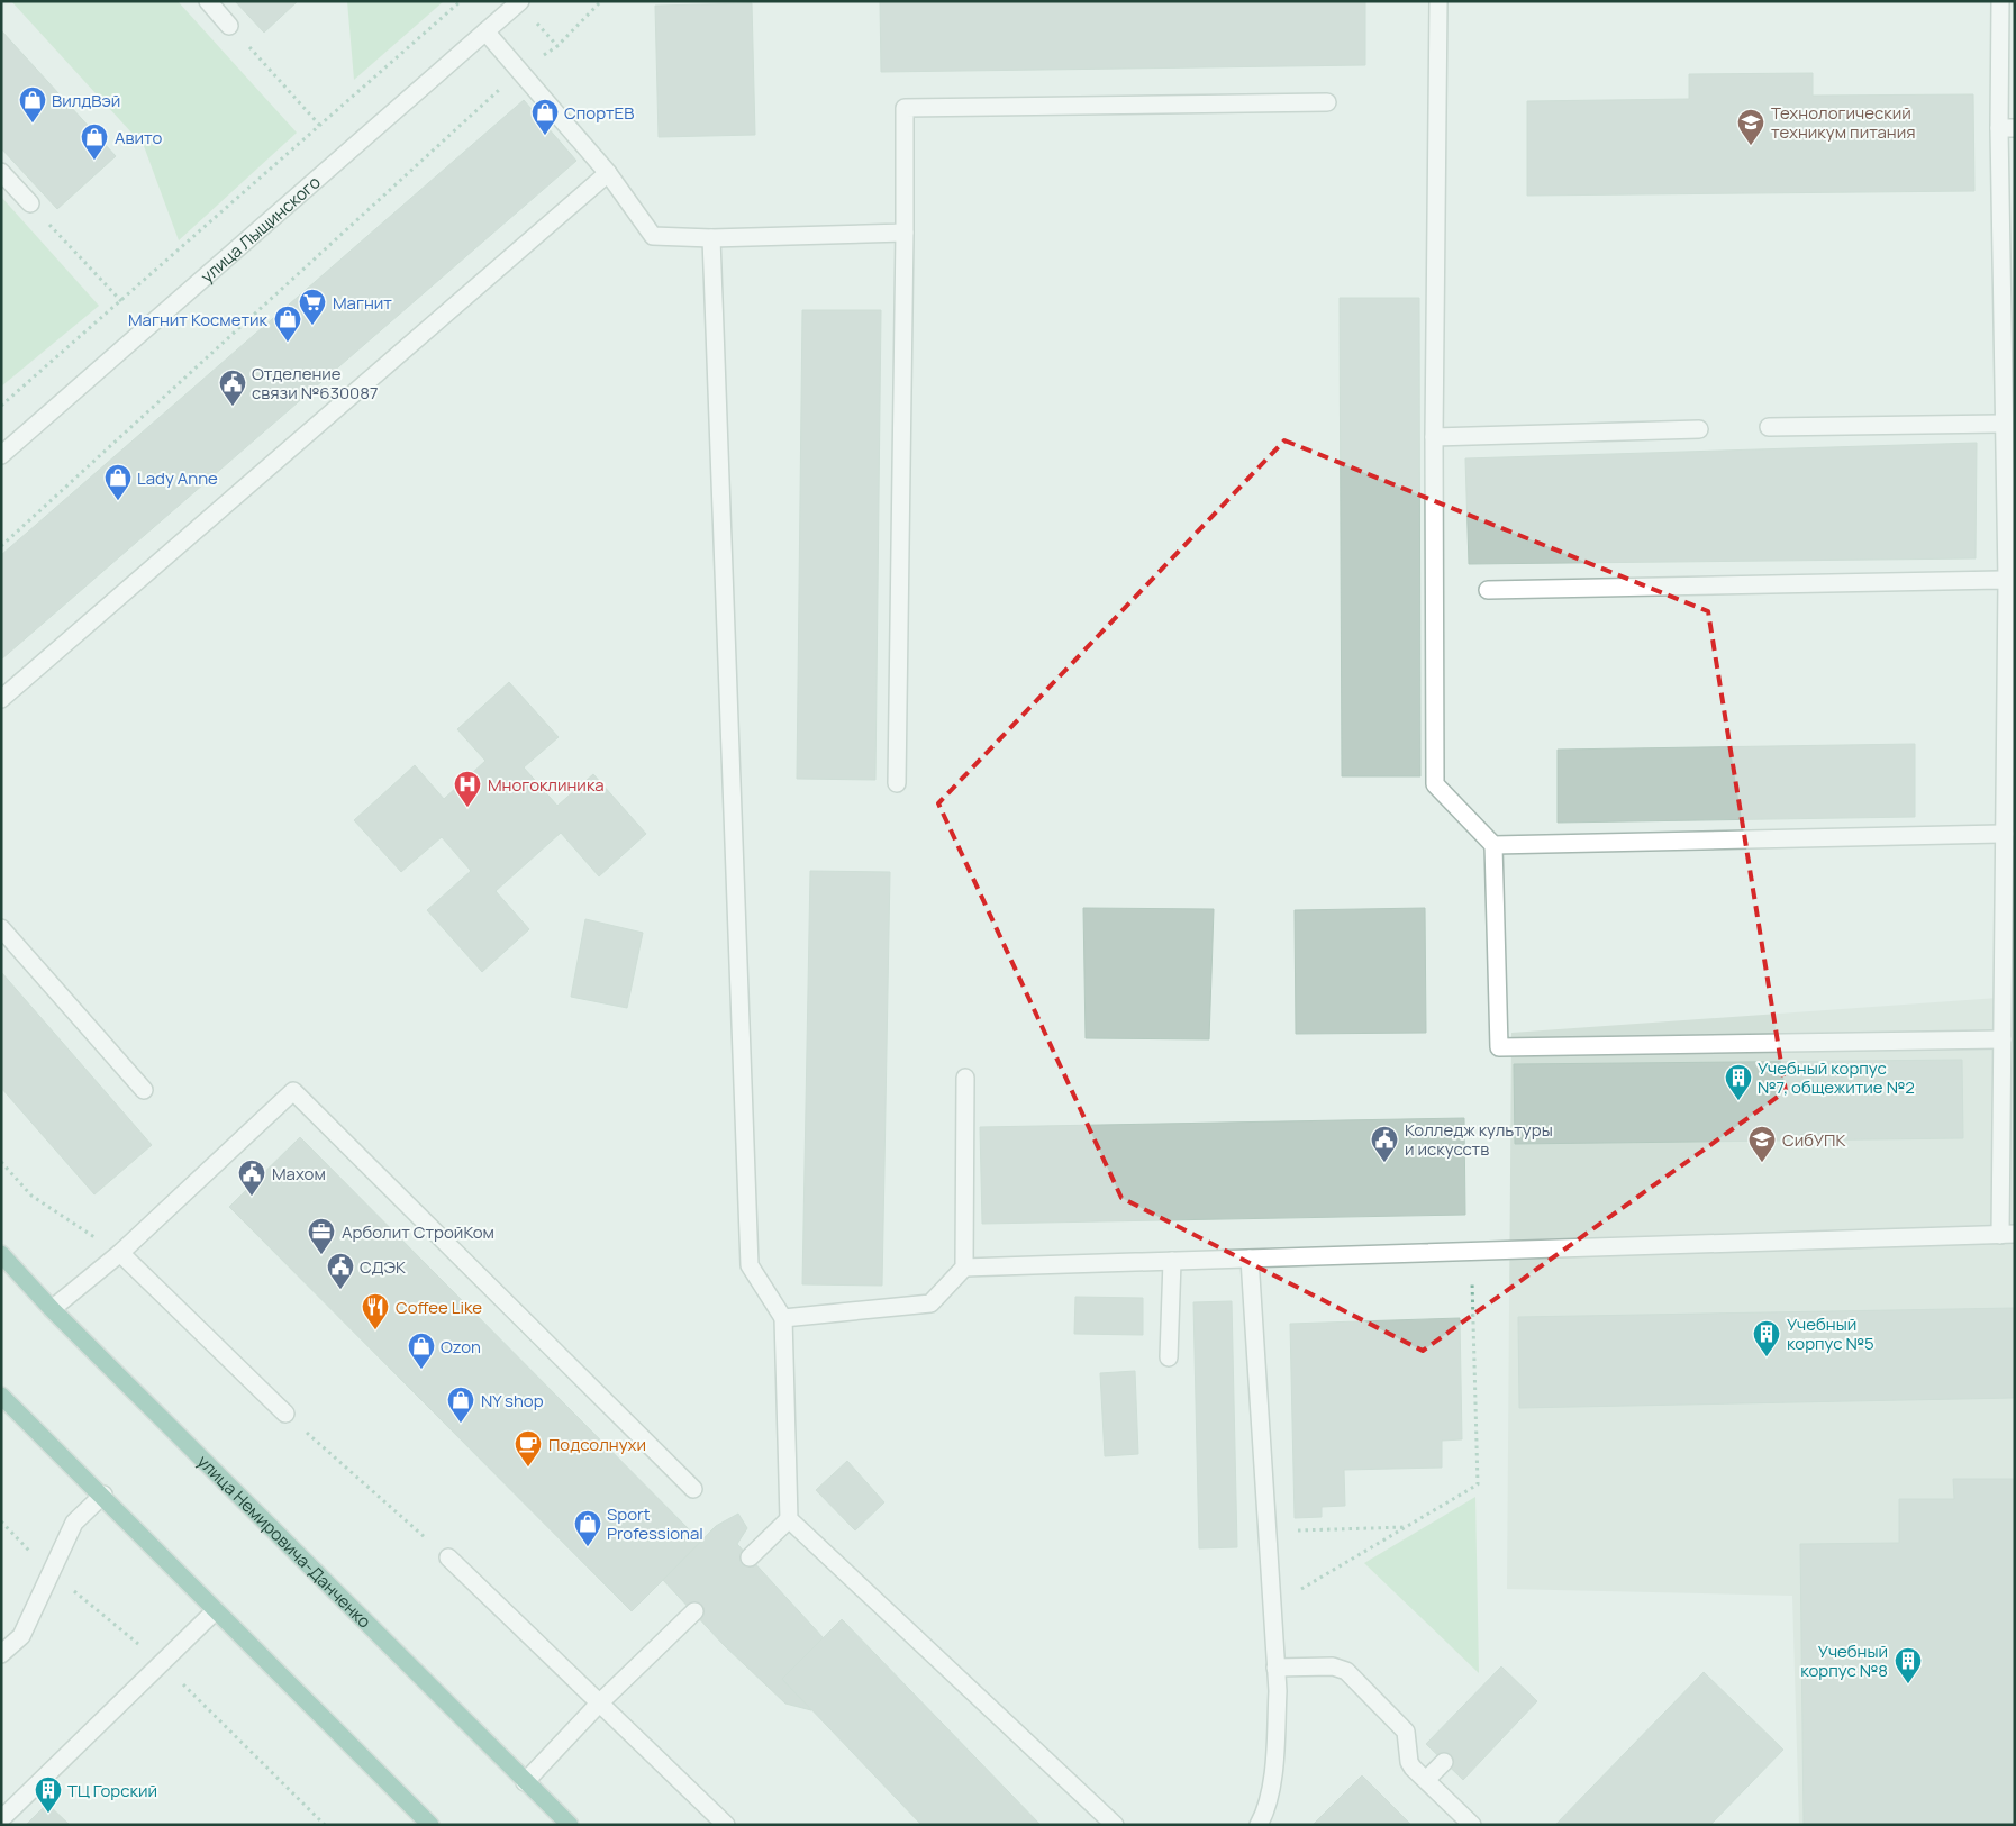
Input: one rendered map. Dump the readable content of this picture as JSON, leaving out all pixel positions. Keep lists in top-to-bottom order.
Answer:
{
  "streets": {
    "main road": ["улица Немировича-Данченко"],
    "street": ["улица Лыщинского"]
  },
  "places": {
    "shop": [
      "ВилдВэй",
      "СпортЕВ",
      "Авито",
      "Магнит Косметик",
      "Lady Anne",
      "Ozon",
      "NY shop",
      "Sport Professional"
    ],
    "school or university": ["Технологический техникум питания", "СибУПК"],
    "supermarket": ["Магнит"],
    "public building": [
      "Отделение связи №630087",
      "Колледж культуры и искусств",
      "Махом",
      "СДЭК"
    ],
    "hospital": ["Многоклиника"],
    "building": [
      "Учебный корпус №7, общежитие №2",
      "Учебный корпус №5",
      "Учебный корпус №8",
      "ТЦ Горский"
    ],
    "office": ["Арболит СтройКом"],
    "restaurant": ["Coffee Like"],
    "cafe": ["Подсолнухи"]
  }
}
